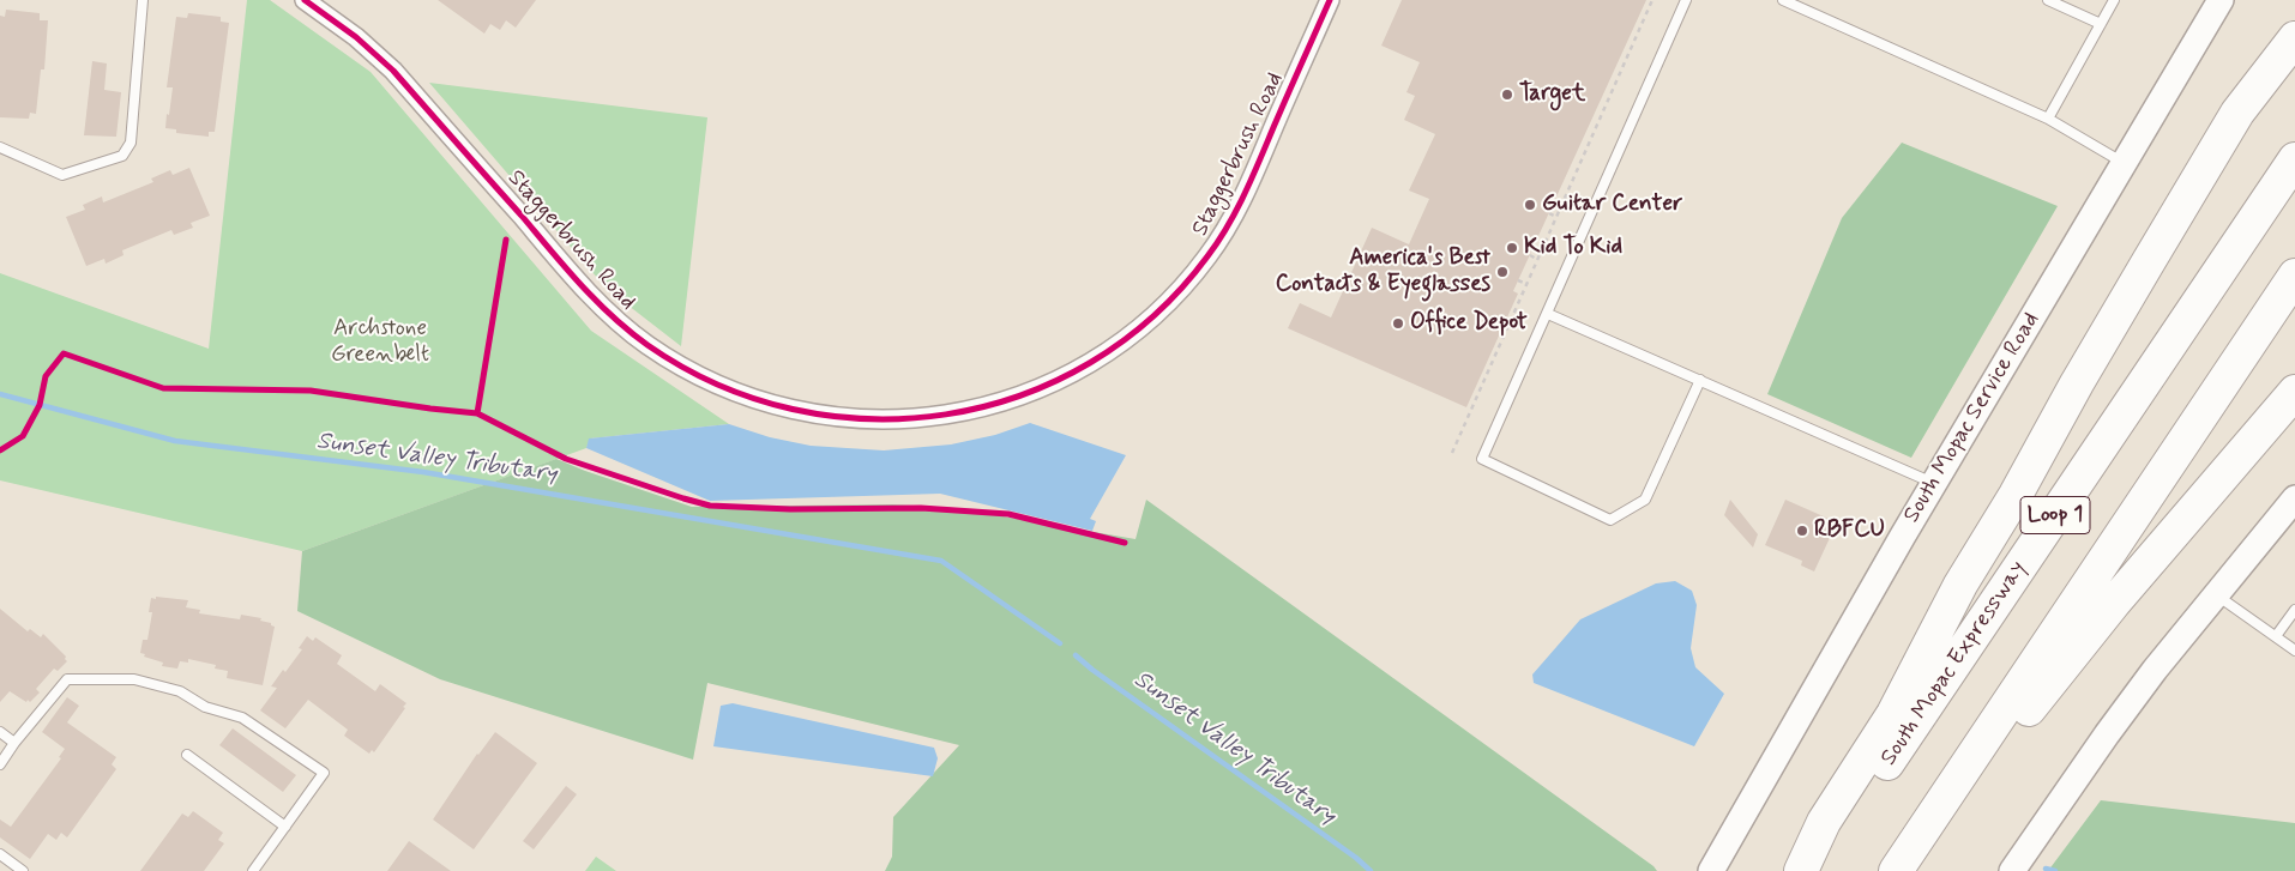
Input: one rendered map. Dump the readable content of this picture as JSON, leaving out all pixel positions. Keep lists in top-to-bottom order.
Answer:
{
  "streets": {
    "highway": ["Loop 1", "South Mopac Expressway"],
    "main road": ["South Mopac Service Road"],
    "street": ["Staggerbrush Road"]
  },
  "water": ["Sunset Valley Tributary"],
  "parks": ["Archstone Greenbelt"],
  "places": [
    "Target",
    "Guitar Center",
    "Kid To Kid",
    "America's Best Contacts & Eyeglasses",
    "Office Depot",
    "RBFCU"
  ]
}
